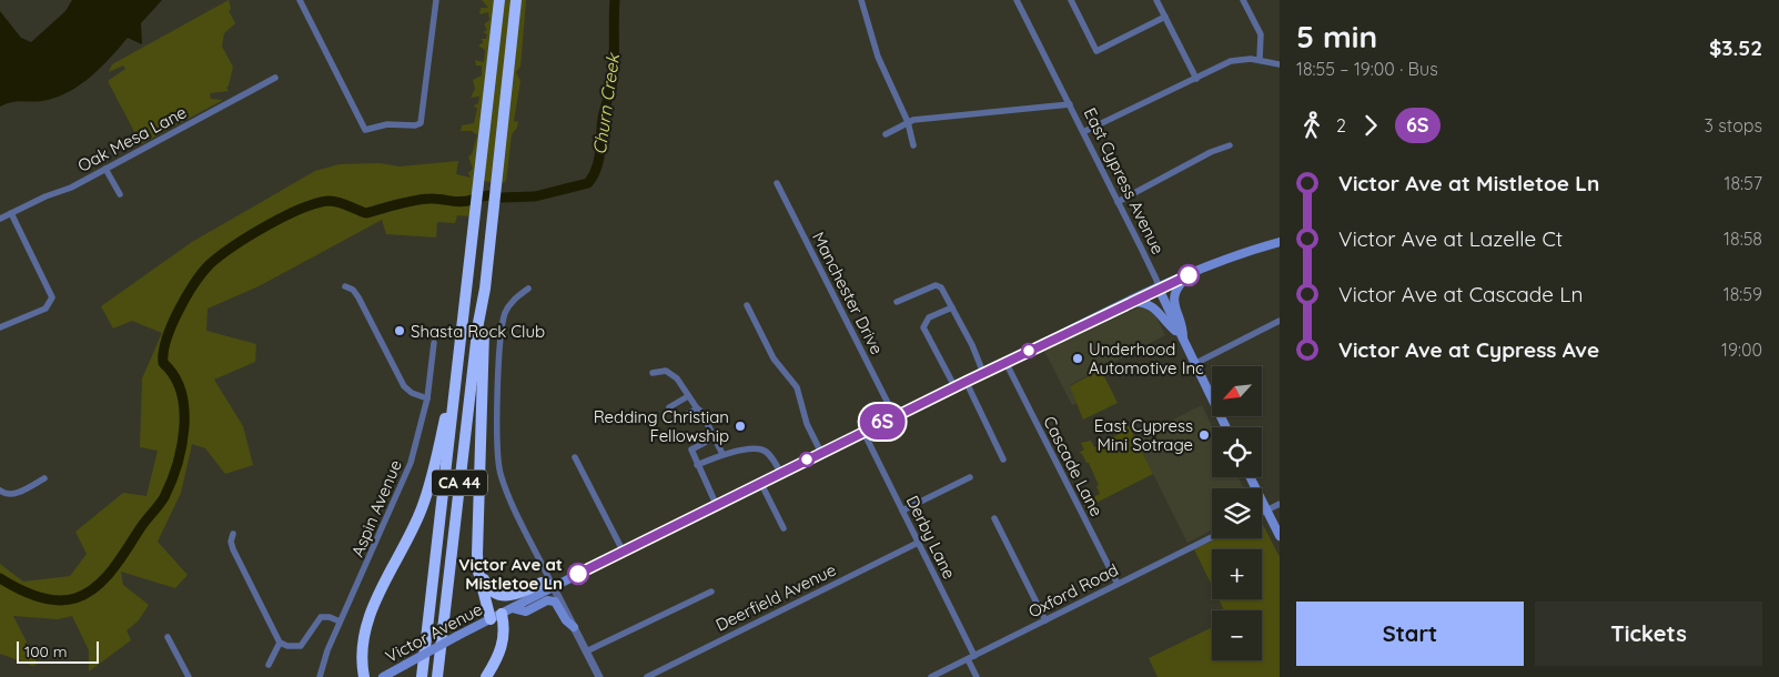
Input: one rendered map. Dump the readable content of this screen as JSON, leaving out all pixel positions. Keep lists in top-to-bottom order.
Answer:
{
  "streets": {
    "highway": ["CA 44"],
    "main road": ["East Cypress Avenue", "Victor Avenue"],
    "street": [
      "Oak Mesa Lane",
      "Manchester Drive",
      "Cascade Lane",
      "Aspin Avenue",
      "Derby Lane",
      "Oxford Road",
      "Deerfield Avenue"
    ]
  },
  "crossings": [
    ["East Cypress Avenue", "Victor Avenue"],
    ["Manchester Drive", "Victor Avenue"],
    ["Cascade Lane", "Oxford Road"],
    ["Cascade Lane", "Victor Avenue"],
    ["Derby Lane", "Oxford Road"],
    ["Derby Lane", "Deerfield Avenue"],
    ["Derby Lane", "Victor Avenue"]
  ],
  "water": ["Churn Creek"],
  "places": [
    "Shasta Rock Club",
    "Underhood Automotive Inc",
    "Redding Christian Fellowship",
    "East Cypress Mini Sotrage",
    "Victor Ave at Mistletoe Ln"
  ],
  "lines": ["bus line 6S"],
  "scale_bar": "100 m",
  "north": "bottom left",
  "page": {
    "on_map": "6S",
    "heading": ["5 min", "18:55 – 19:00 · Bus", "$3.52"],
    "legs": ["2", "6S", "3 stops"],
    "list": [
      {
        "name": "Victor Ave at Mistletoe Ln",
        "value": "18:57"
      },
      {
        "name": "Victor Ave at Lazelle Ct",
        "value": "18:58"
      },
      {
        "name": "Victor Ave at Cascade Ln",
        "value": "18:59"
      },
      {
        "name": "Victor Ave at Cypress Ave",
        "value": "19:00"
      }
    ],
    "map_buttons": ["+", "−"],
    "buttons": ["Start", "Tickets"],
    "scale": "100 m"
  }
}
